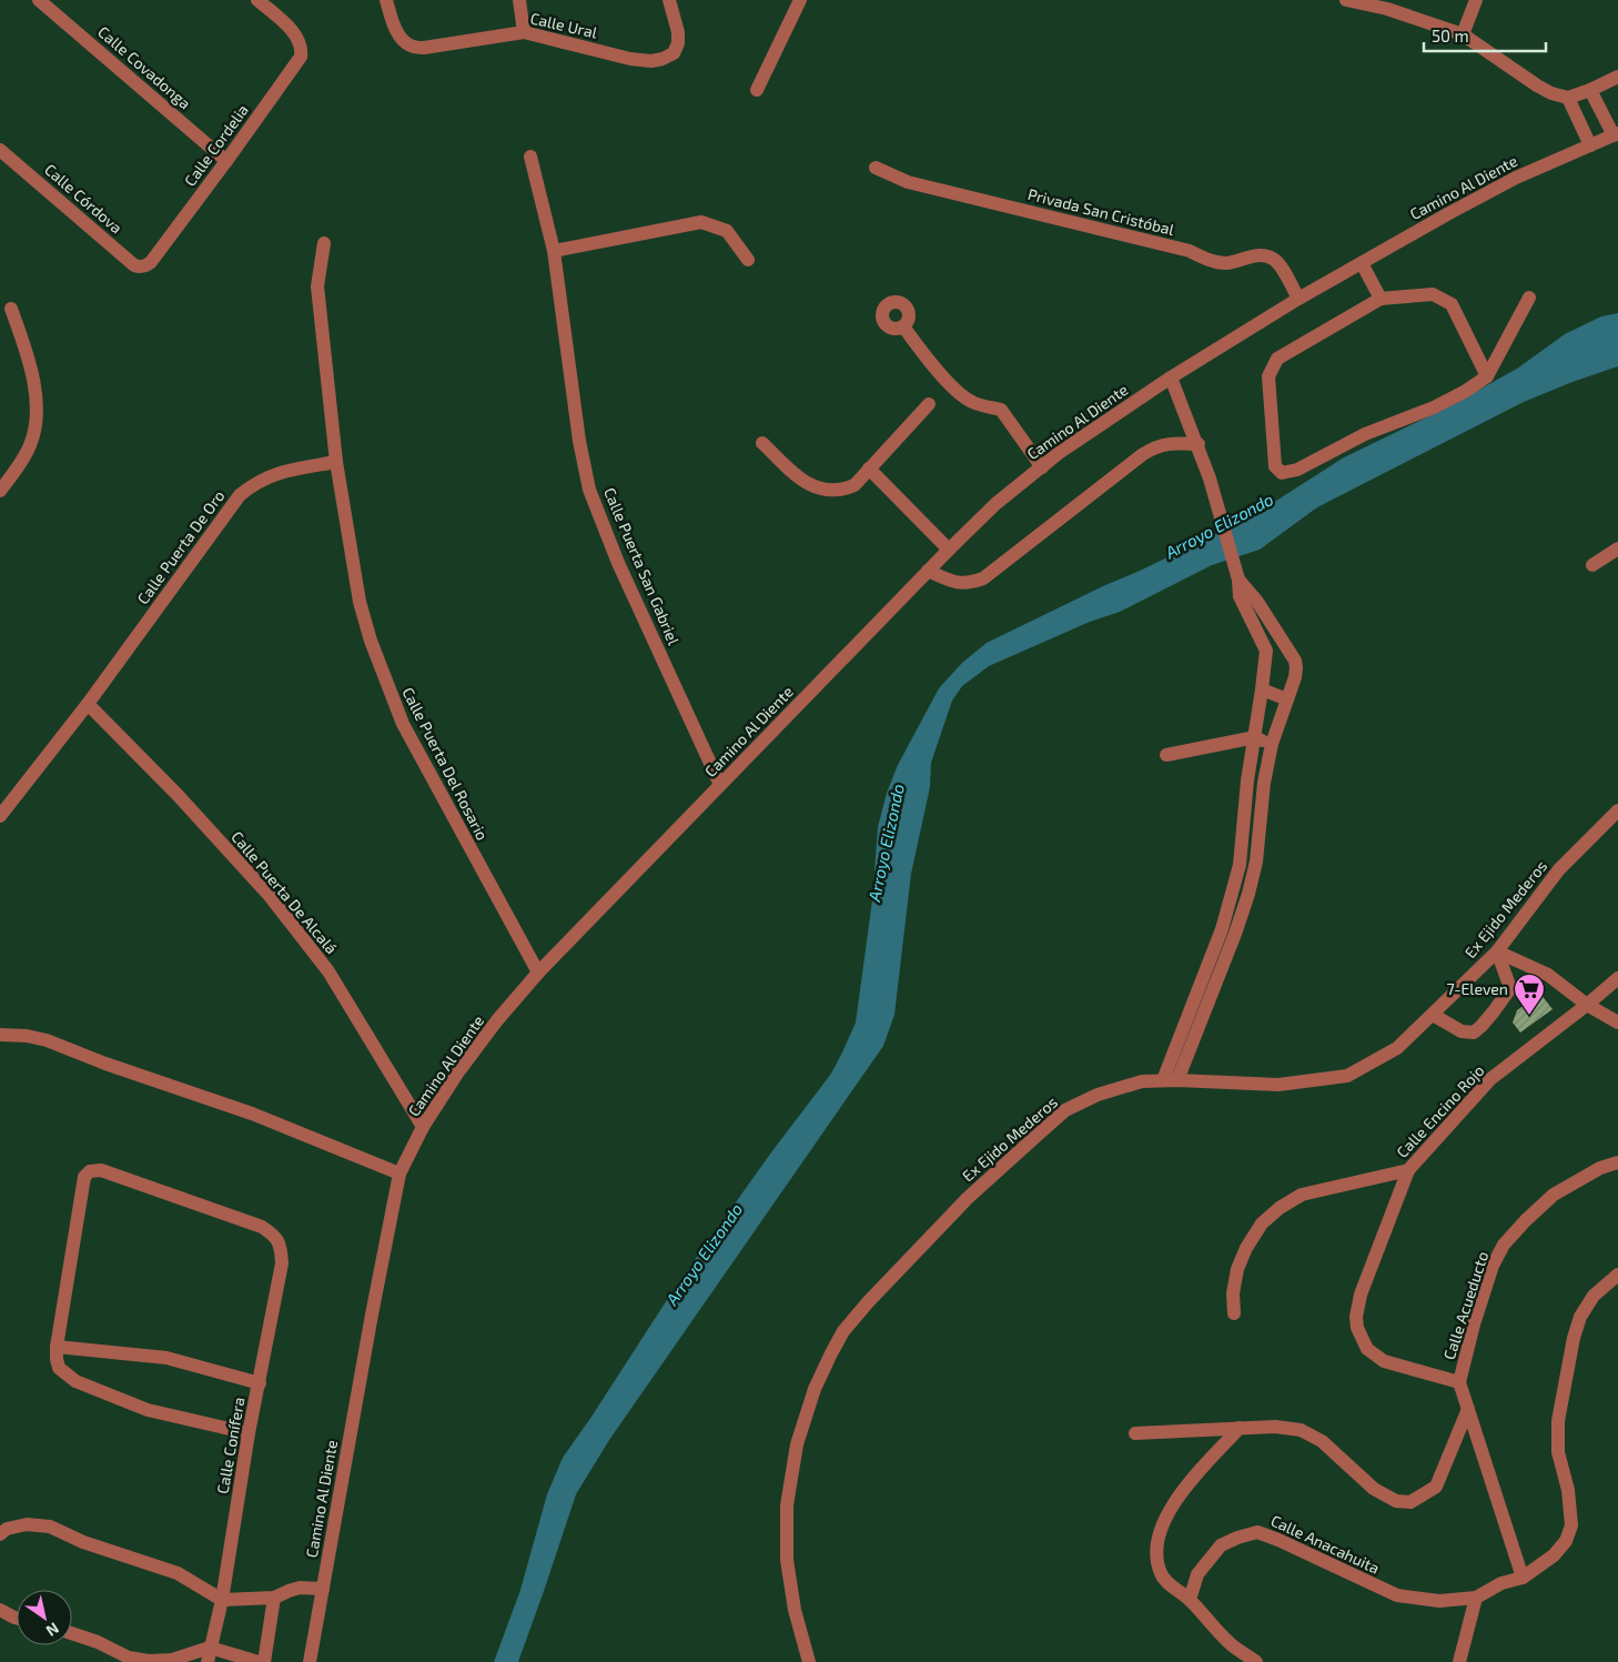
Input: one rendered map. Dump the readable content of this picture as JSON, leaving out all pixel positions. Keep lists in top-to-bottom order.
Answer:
{
  "streets": {
    "street": [
      "Calle Ural",
      "Calle Covadonga",
      "Calle Cordelia",
      "Camino Al Diente",
      "Calle Córdova",
      "Privada San Cristóbal",
      "Calle Puerta De Oro",
      "Calle Puerta San Gabriel",
      "Calle Puerta Del Rosario",
      "Calle Puerta De Alcalá",
      "Ex Ejido Mederos",
      "Calle Encino Rojo",
      "Calle Acueducto",
      "Calle Conífera",
      "Calle Anacahuita"
    ]
  },
  "crossings": [
    ["Calle Covadonga", "Calle Cordelia"],
    ["Calle Cordelia", "Calle Córdova"],
    ["Camino Al Diente", "Privada San Cristóbal"],
    ["Camino Al Diente", "Calle Puerta San Gabriel"],
    ["Camino Al Diente", "Calle Puerta Del Rosario"],
    ["Camino Al Diente", "Calle Puerta De Alcalá"],
    ["Calle Puerta De Oro", "Calle Puerta Del Rosario"],
    ["Calle Puerta De Oro", "Calle Puerta De Alcalá"],
    ["Calle Encino Rojo", "Calle Acueducto"],
    ["Calle Acueducto", "Calle Anacahuita"]
  ],
  "water": ["Arroyo Elizondo"],
  "places": {
    "supermarket": ["7-Eleven"]
  },
  "scale_bar": "50 m",
  "north": "bottom right"
}
